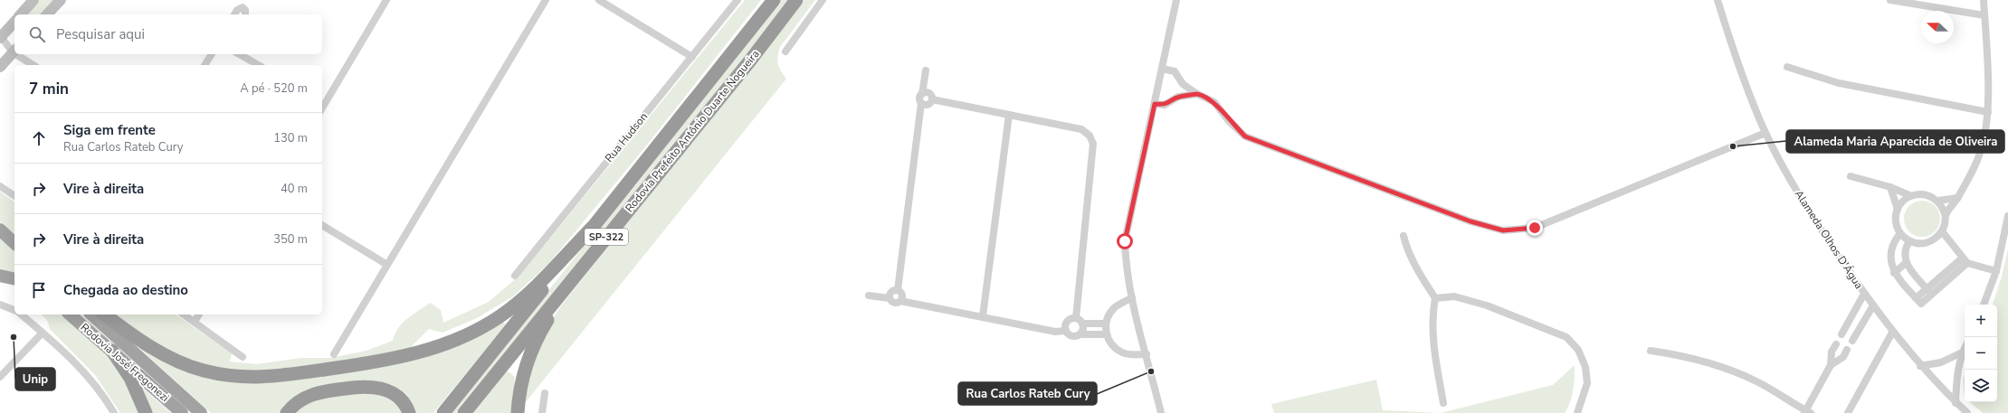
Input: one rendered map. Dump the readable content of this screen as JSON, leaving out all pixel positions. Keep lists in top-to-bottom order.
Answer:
{
  "streets": {
    "highway": ["Rodovia Prefeito Antônio Duarte Nogueira", "SP-322", "Rodovia José Fregonezi"],
    "street": ["Rua Hudson", "Alameda Olhos D'Água"]
  },
  "places": ["Alameda Maria Aparecida de Oliveira", "Unip", "Rua Carlos Rateb Cury"],
  "north": "left",
  "page": {
    "search": "Pesquisar aqui",
    "heading": ["7 min", "A pé · 520 m"],
    "list": [
      ["Siga em frente", "Rua Carlos Rateb Cury", "130 m"],
      ["Vire à direita", "40 m"],
      ["Vire à direita", "350 m"],
      "Chegada ao destino"
    ],
    "map_buttons": ["+", "−"]
  }
}
